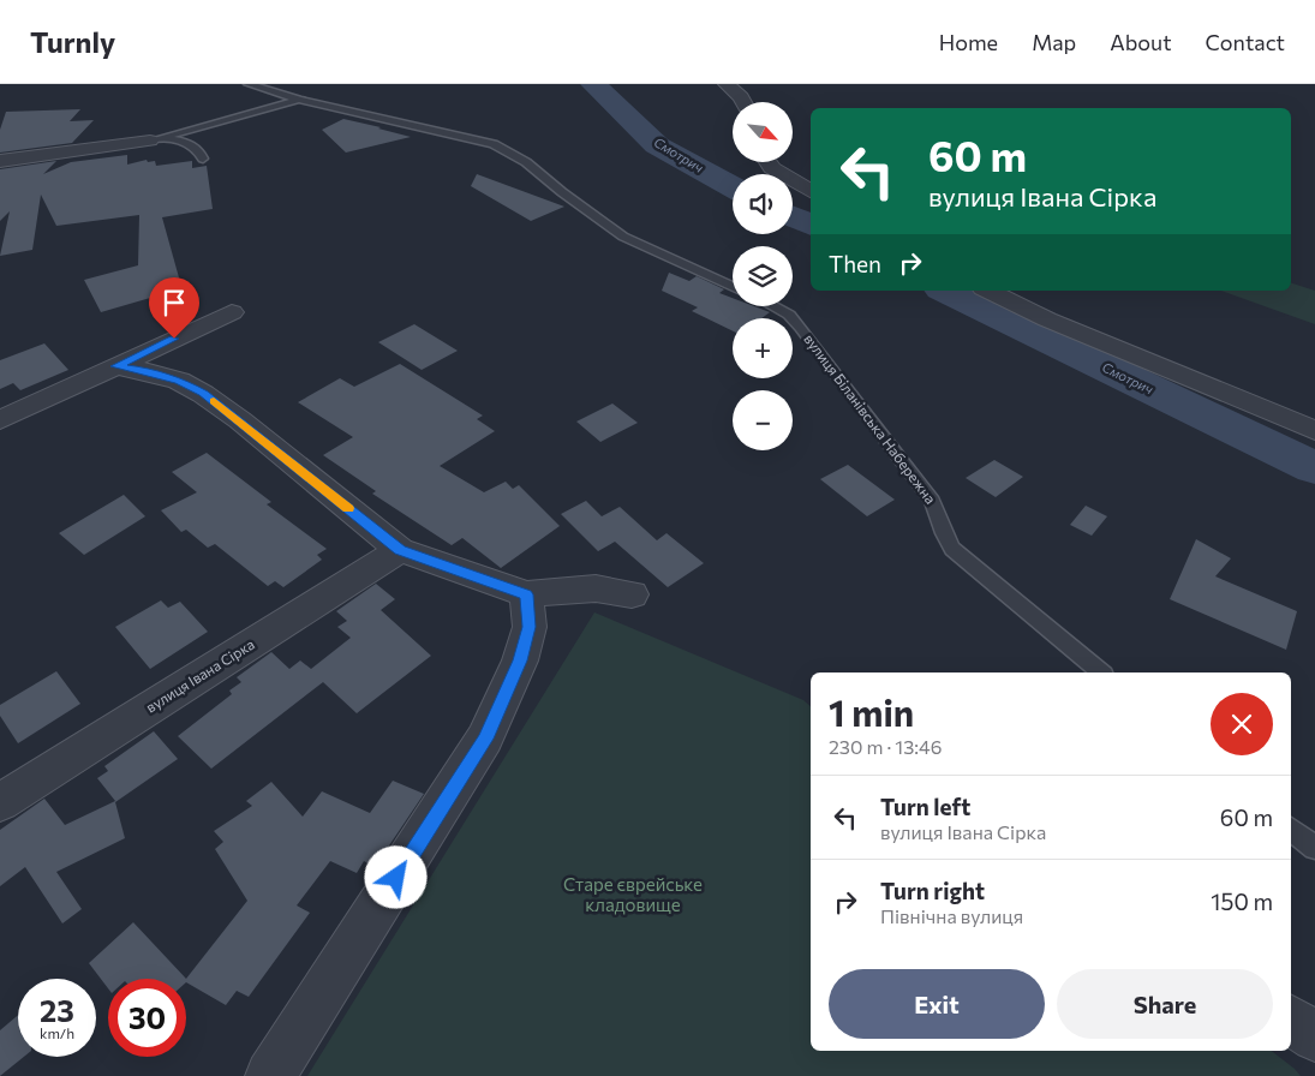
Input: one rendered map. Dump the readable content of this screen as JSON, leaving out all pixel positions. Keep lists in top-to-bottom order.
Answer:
{
  "streets": {
    "street": ["вулиця Івана Сірка"],
    "lane": ["вулиця Біланівська Набережна"]
  },
  "water": ["Смотрич"],
  "parks": ["Старе єврейське кладовище"],
  "north": "bottom right",
  "page": {
    "header": "Turnly",
    "nav": [
      "Home",
      "Map",
      "About",
      "Contact"
    ],
    "map_buttons": ["+", "−"],
    "turn": ["60 m", "вулиця Івана Сірка"],
    "then": "Then",
    "heading": ["1 min", "230 m · 13:46"],
    "list": [
      {
        "name": "Turn left",
        "note": "вулиця Івана Сірка",
        "value": "60 m"
      },
      {
        "name": "Turn right",
        "note": "Північна вулиця",
        "value": "150 m"
      }
    ],
    "buttons": ["Exit", "Share"],
    "speed": "23 km/h",
    "limit": "30"
  }
}
